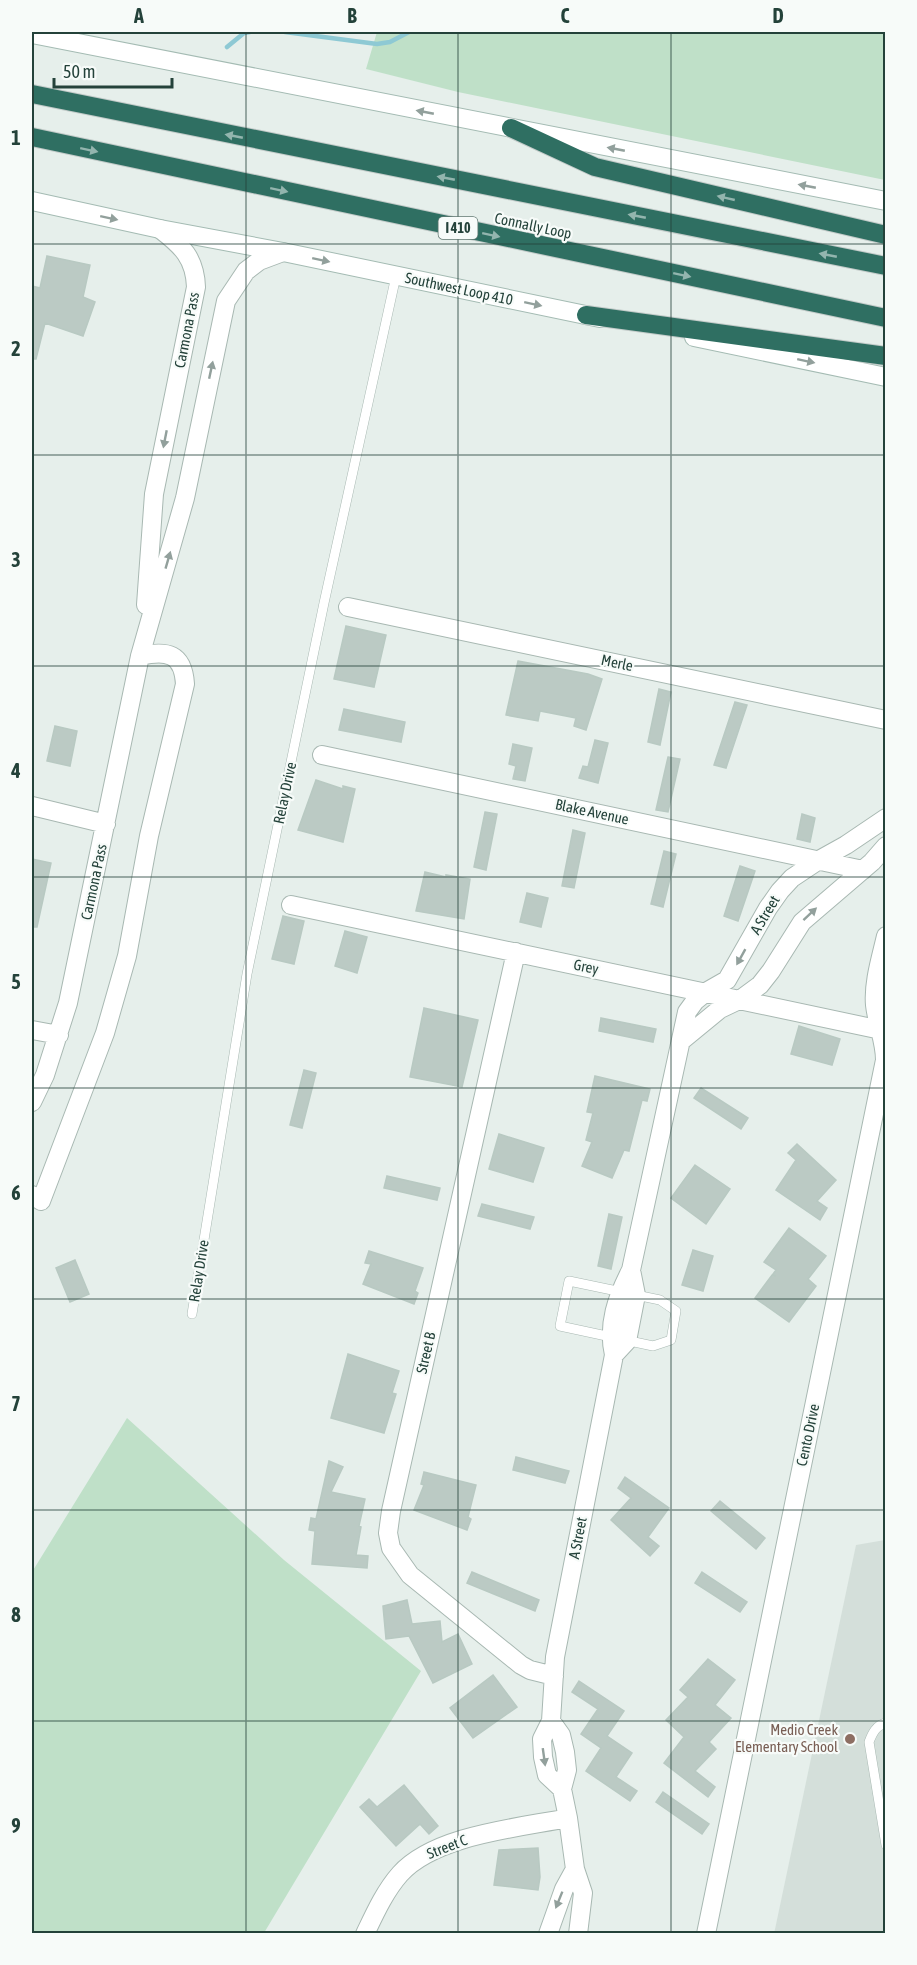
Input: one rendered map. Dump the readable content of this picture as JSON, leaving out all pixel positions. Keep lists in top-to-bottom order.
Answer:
{
  "streets": {
    "highway": ["Connally Loop", "I 410"],
    "street": [
      "Southwest Loop 410",
      "Carmona Pass",
      "Merle",
      "Blake Avenue",
      "A Street",
      "Grey",
      "Street B",
      "Cento Drive",
      "Street C"
    ],
    "lane": ["Relay Drive"]
  },
  "crossings": [
    ["Southwest Loop 410", "Carmona Pass"],
    ["Southwest Loop 410", "Relay Drive"],
    ["Blake Avenue", "A Street"],
    ["A Street", "Grey"],
    ["A Street", "Street B"],
    ["A Street", "Street C"],
    ["Grey", "Street B"],
    ["Grey", "Cento Drive"]
  ],
  "one_way": ["Southwest Loop 410"],
  "places": ["Medio Creek Elementary School"],
  "scale_bar": "50 m",
  "grid": {
    "columns": [
      "A",
      "B",
      "C",
      "D"
    ],
    "rows": [
      "1",
      "2",
      "3",
      "4",
      "5",
      "6",
      "7",
      "8",
      "9"
    ]
  }
}
